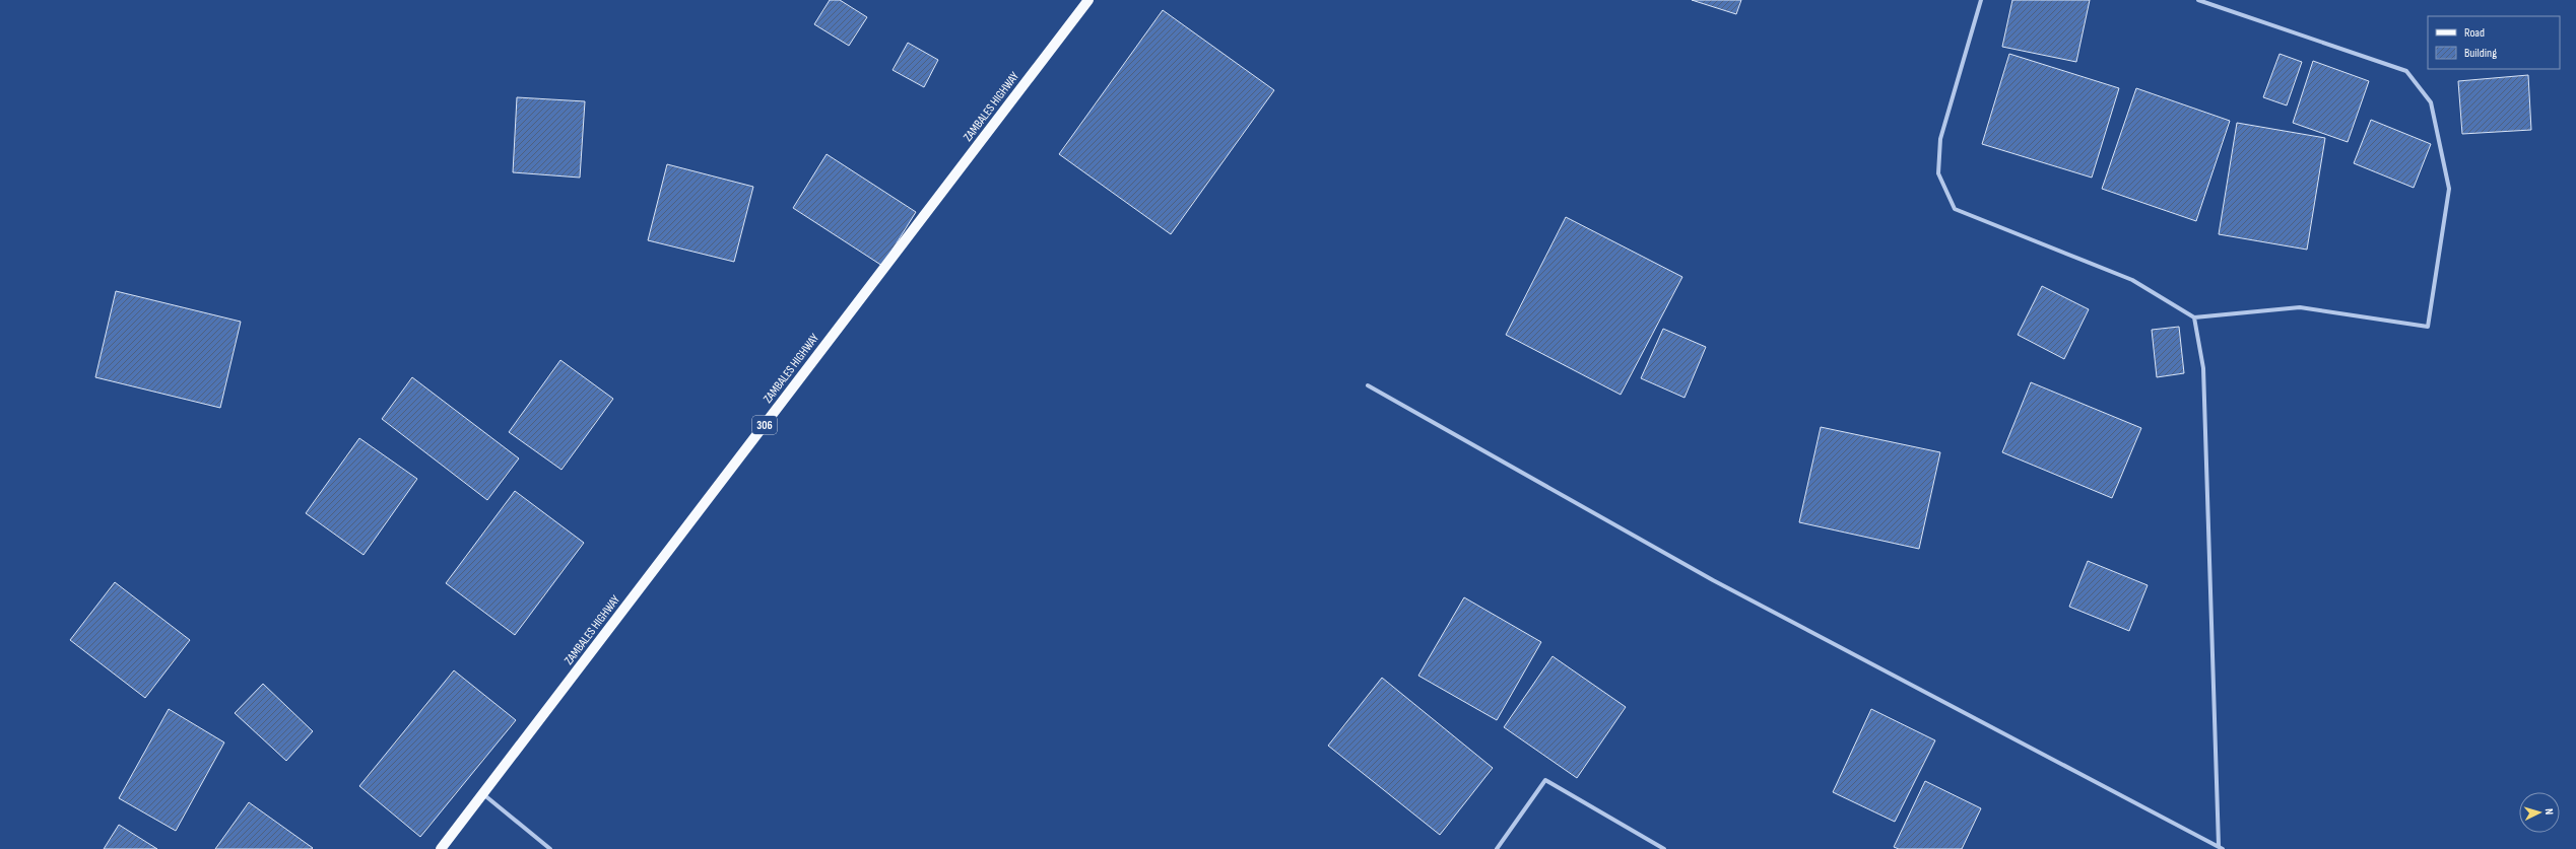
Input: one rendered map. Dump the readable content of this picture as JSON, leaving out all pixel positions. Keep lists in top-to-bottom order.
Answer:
{
  "streets": {
    "main road": ["ZAMBALES HIGHWAY", "306"]
  },
  "legend": ["Road", "Building"],
  "north": "right"
}
